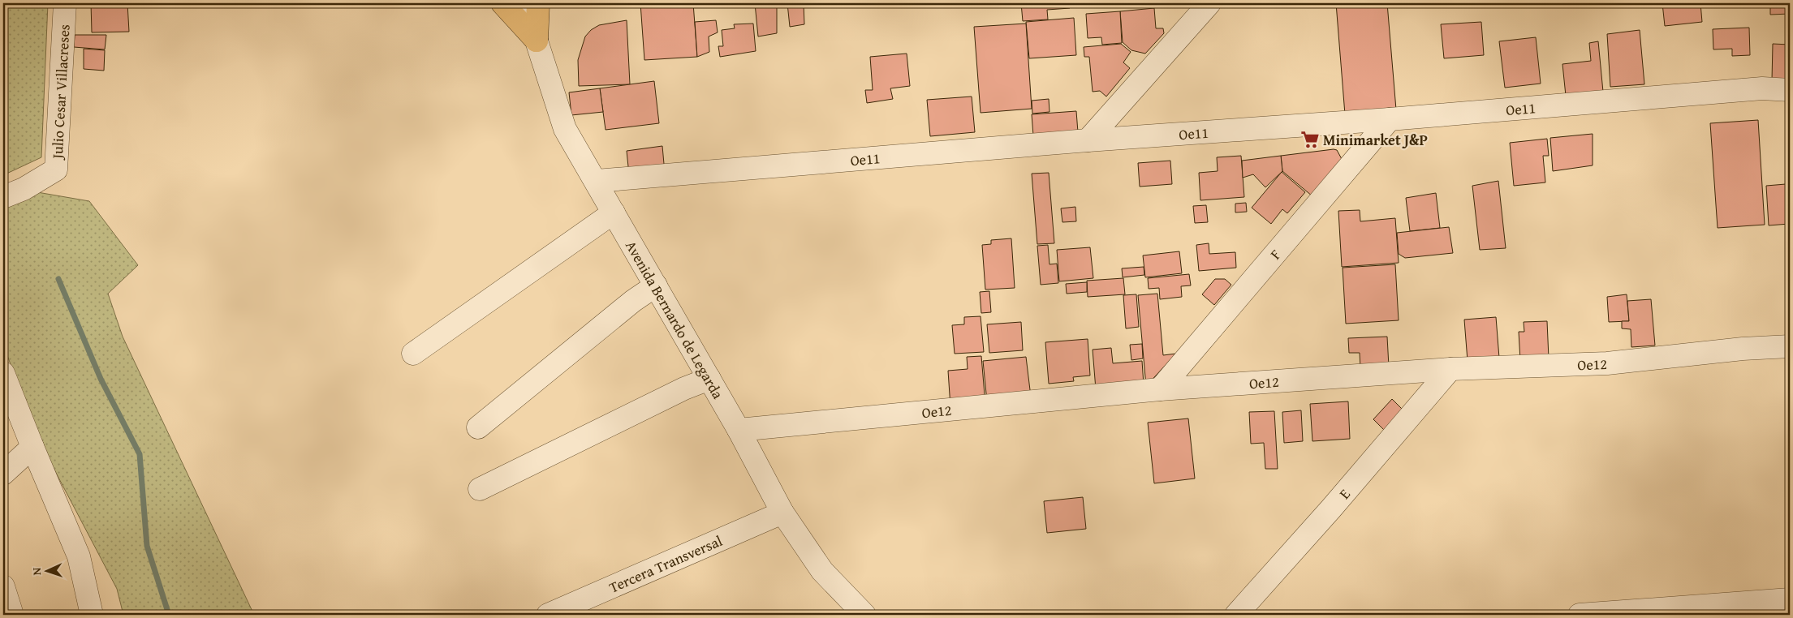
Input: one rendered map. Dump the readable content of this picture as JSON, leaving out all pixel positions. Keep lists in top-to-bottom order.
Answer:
{
  "streets": {
    "street": [
      "Julio Cesar Villacreses",
      "Oe11",
      "F",
      "Avenida Bernardo de Legarda",
      "Oe12",
      "E",
      "Tercera Transversal"
    ]
  },
  "crossings": [
    ["Oe11", "F"],
    ["Oe11", "Avenida Bernardo de Legarda"],
    ["F", "Oe12"],
    ["Avenida Bernardo de Legarda", "Oe12"],
    ["Avenida Bernardo de Legarda", "Tercera Transversal"],
    ["Oe12", "E"]
  ],
  "places": {
    "supermarket": ["Minimarket J&P"]
  },
  "north": "left"
}
